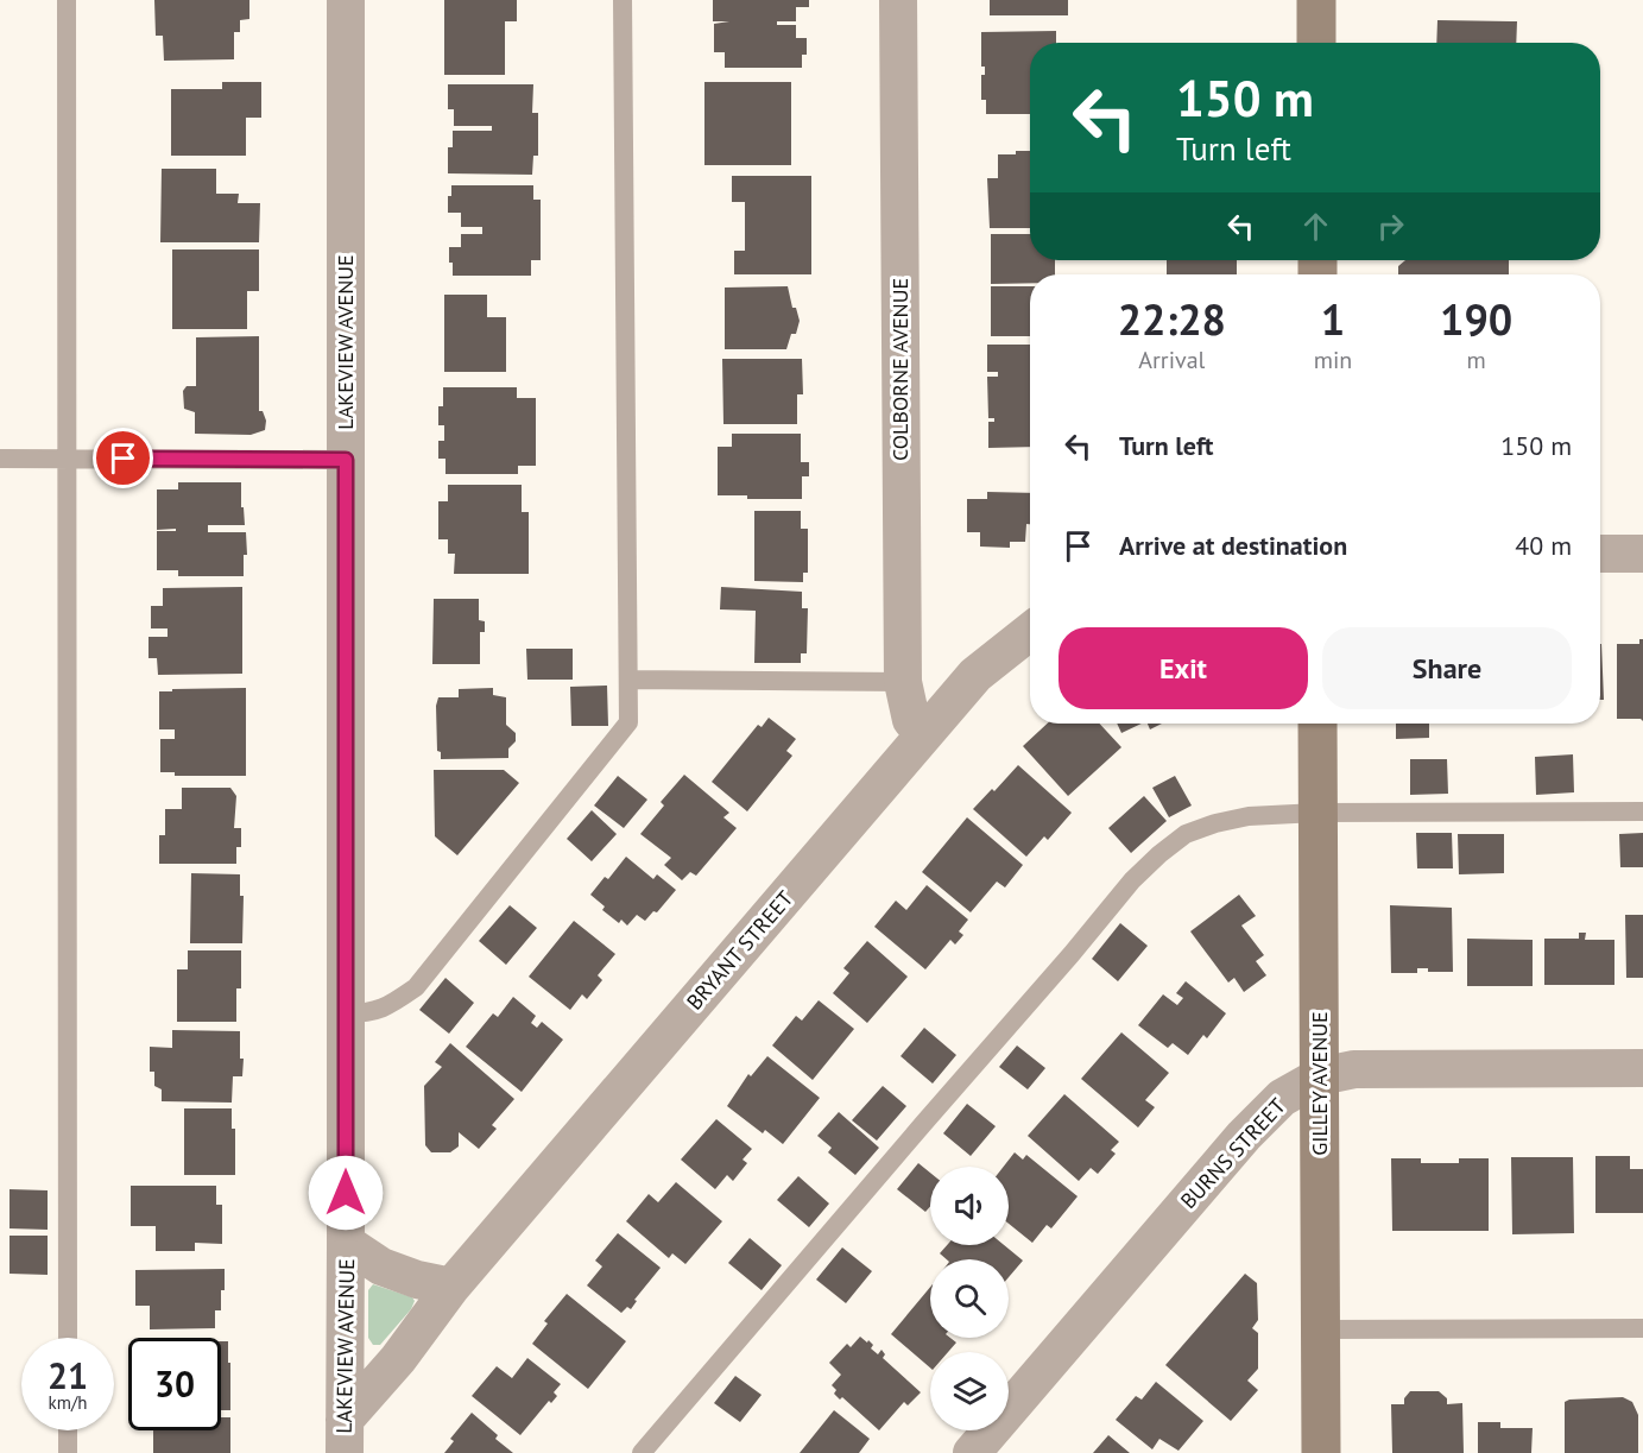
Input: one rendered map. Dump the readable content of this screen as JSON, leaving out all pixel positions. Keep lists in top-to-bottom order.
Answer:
{
  "streets": {
    "street": [
      "LAKEVIEW AVENUE",
      "COLBORNE AVENUE",
      "BRYANT STREET",
      "GILLEY AVENUE",
      "BURNS STREET"
    ]
  },
  "crossings": [
    ["LAKEVIEW AVENUE", "BRYANT STREET"],
    ["COLBORNE AVENUE", "BRYANT STREET"],
    ["GILLEY AVENUE", "BURNS STREET"]
  ],
  "page": {
    "turn": ["150 m", "Turn left"],
    "eta": [
      "22:28",
      "Arrival",
      "1",
      "min",
      "190",
      "m"
    ],
    "list": [
      {
        "name": "Turn left",
        "value": "150 m"
      },
      {
        "name": "Arrive at destination",
        "value": "40 m"
      }
    ],
    "buttons": ["Exit", "Share"],
    "speed": "21 km/h",
    "limit": "30"
  }
}
